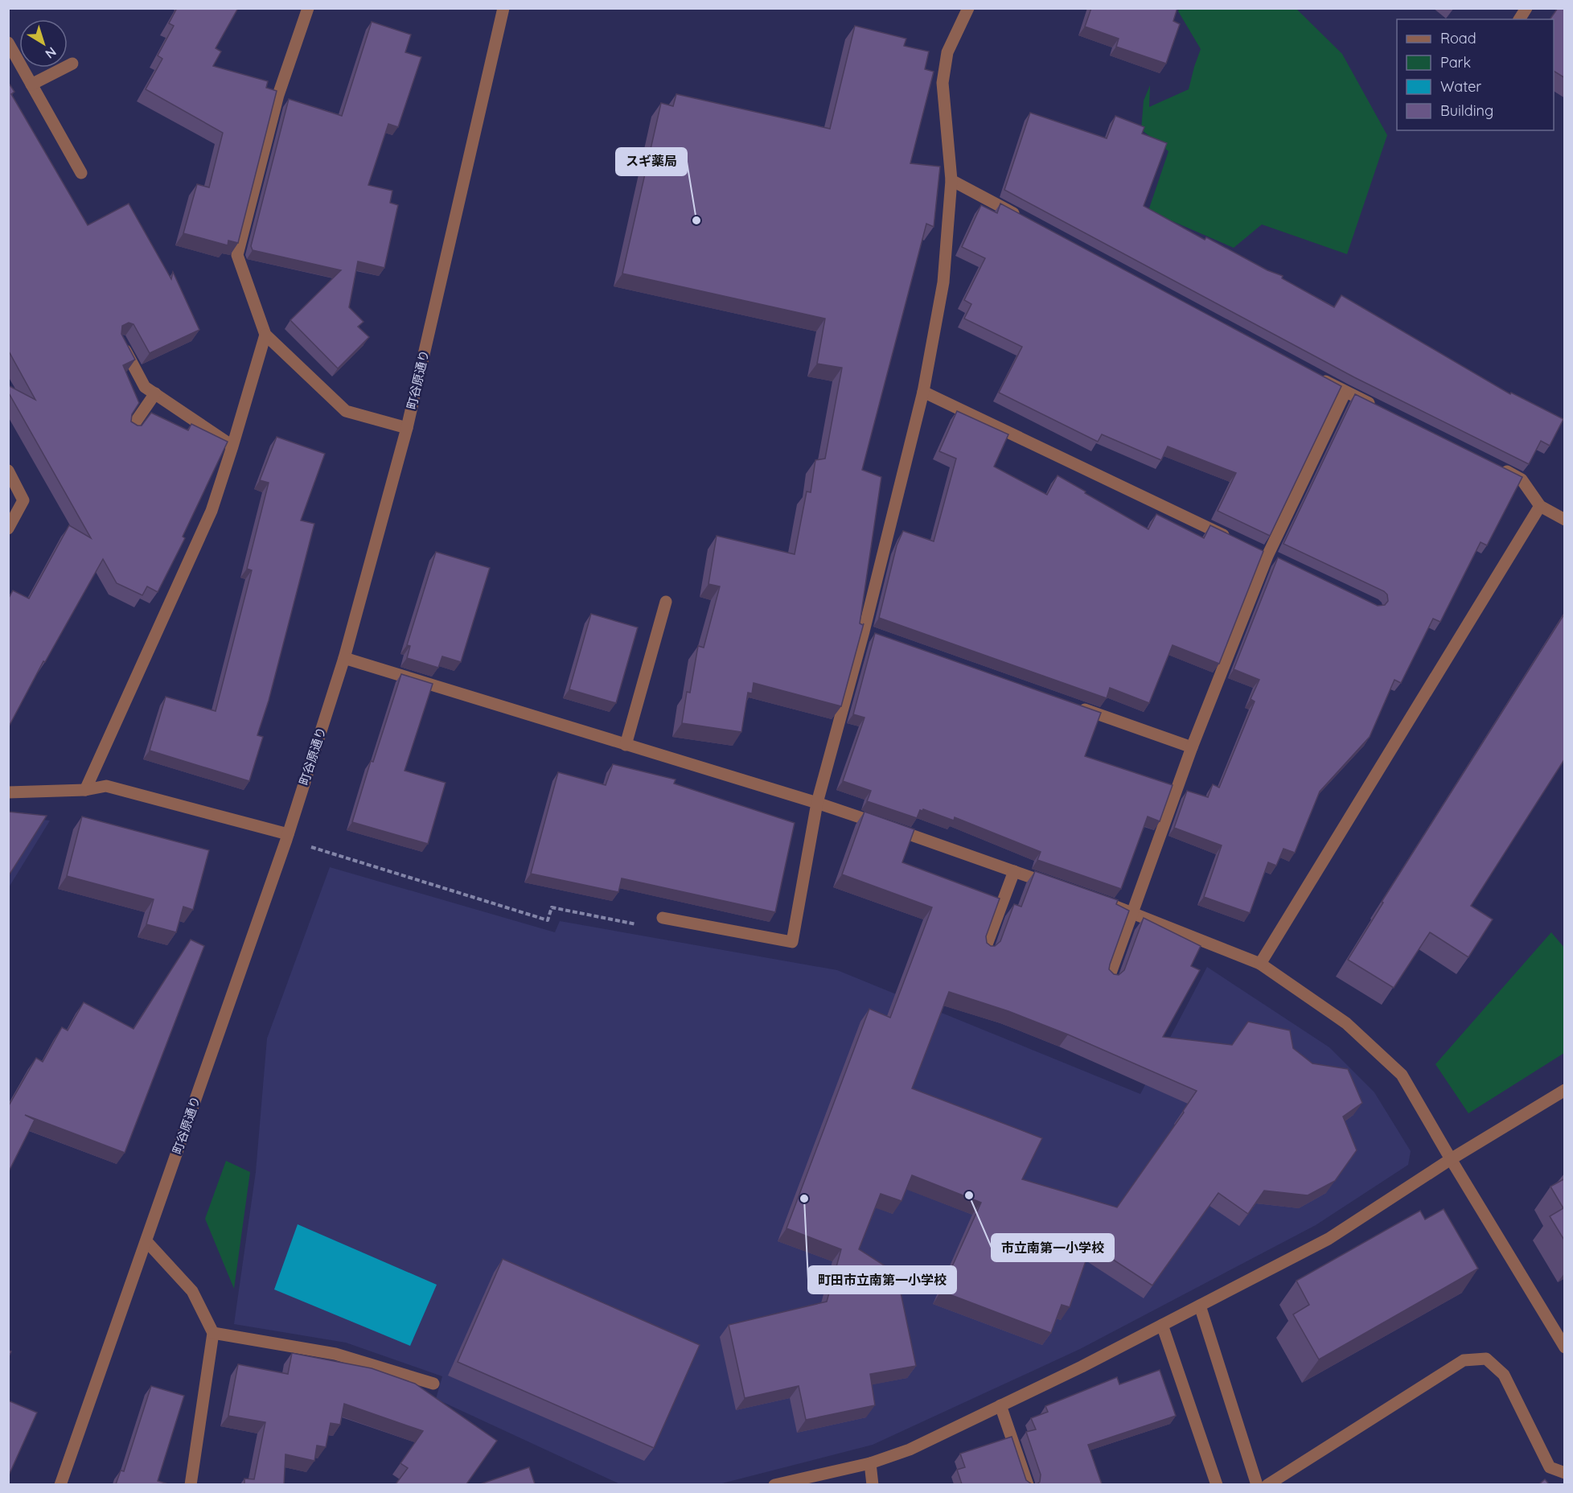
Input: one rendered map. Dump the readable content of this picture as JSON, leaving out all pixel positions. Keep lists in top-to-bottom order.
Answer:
{
  "streets": {
    "street": ["町谷原通り"]
  },
  "places": ["スギ薬局", "市立南第一小学校", "町田市立南第一小学校"],
  "legend": [
    "Road",
    "Park",
    "Water",
    "Building"
  ],
  "north": "bottom right"
}
